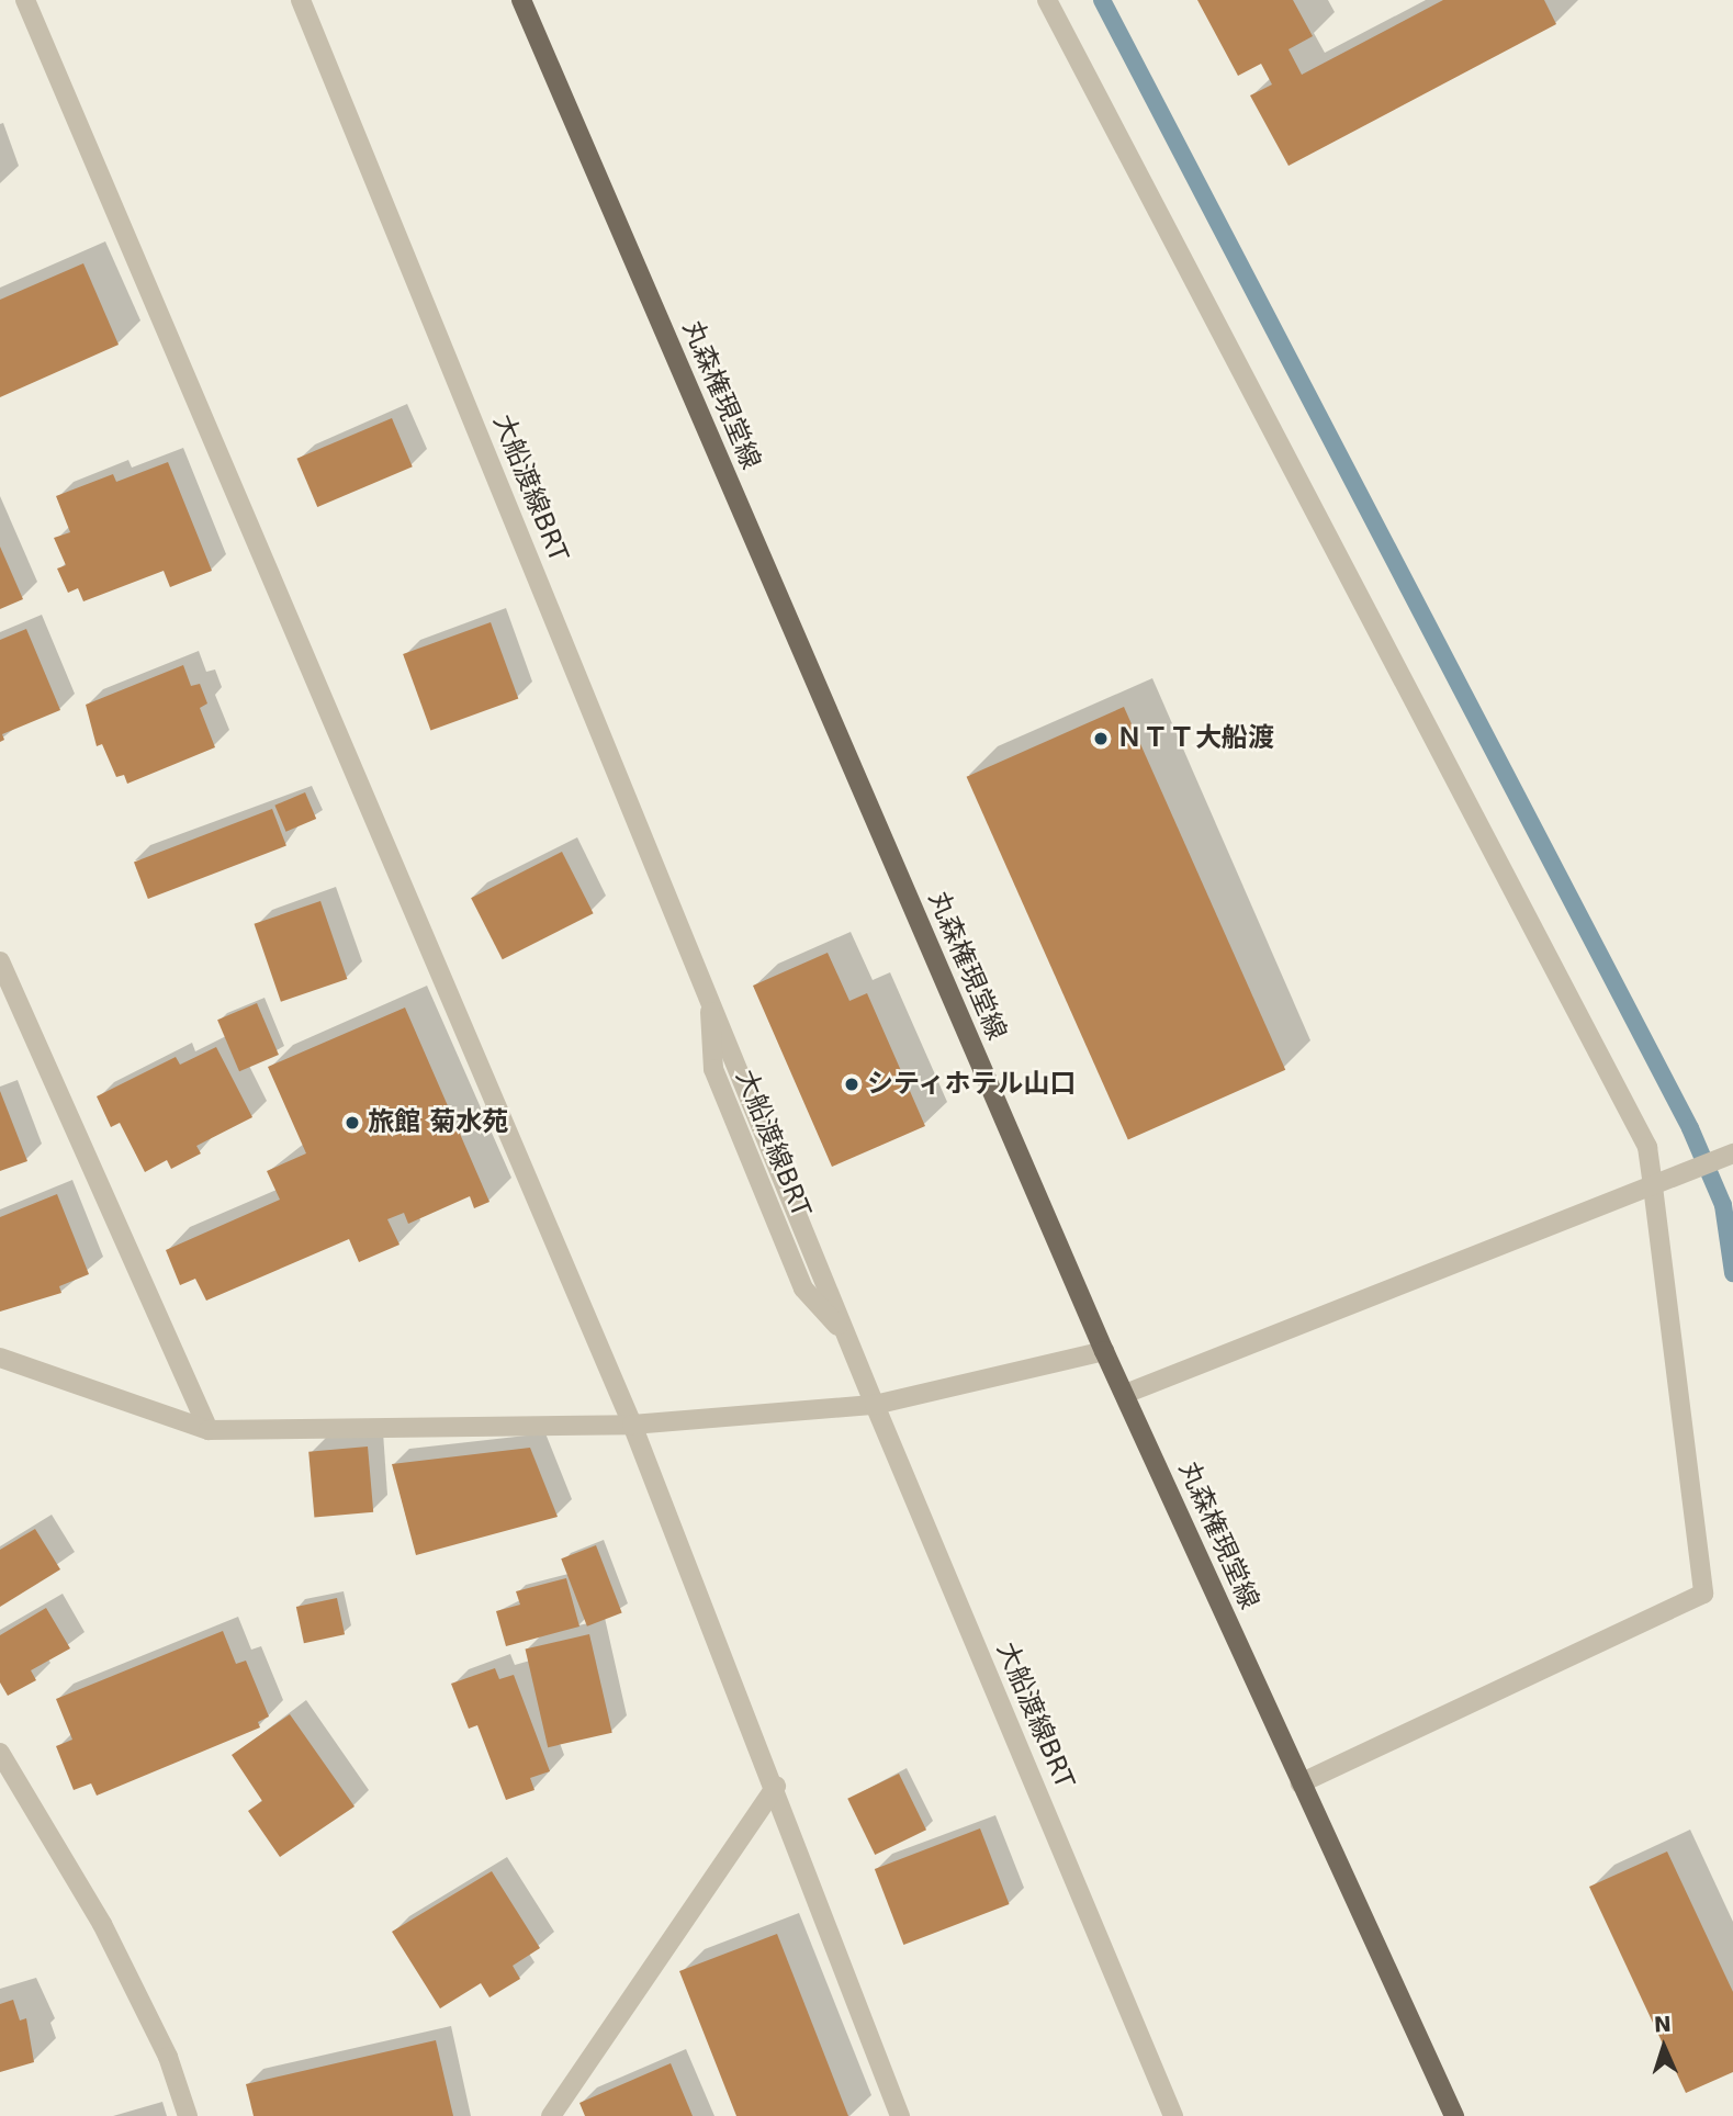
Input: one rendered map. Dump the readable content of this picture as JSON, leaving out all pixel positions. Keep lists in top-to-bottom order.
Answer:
{
  "streets": {
    "main road": ["丸森権現堂線"],
    "street": ["大船渡線BRT"]
  },
  "places": ["ＮＴＴ大船渡", "シティホテル山口", "旅館 菊水苑"],
  "north": "top"
}
